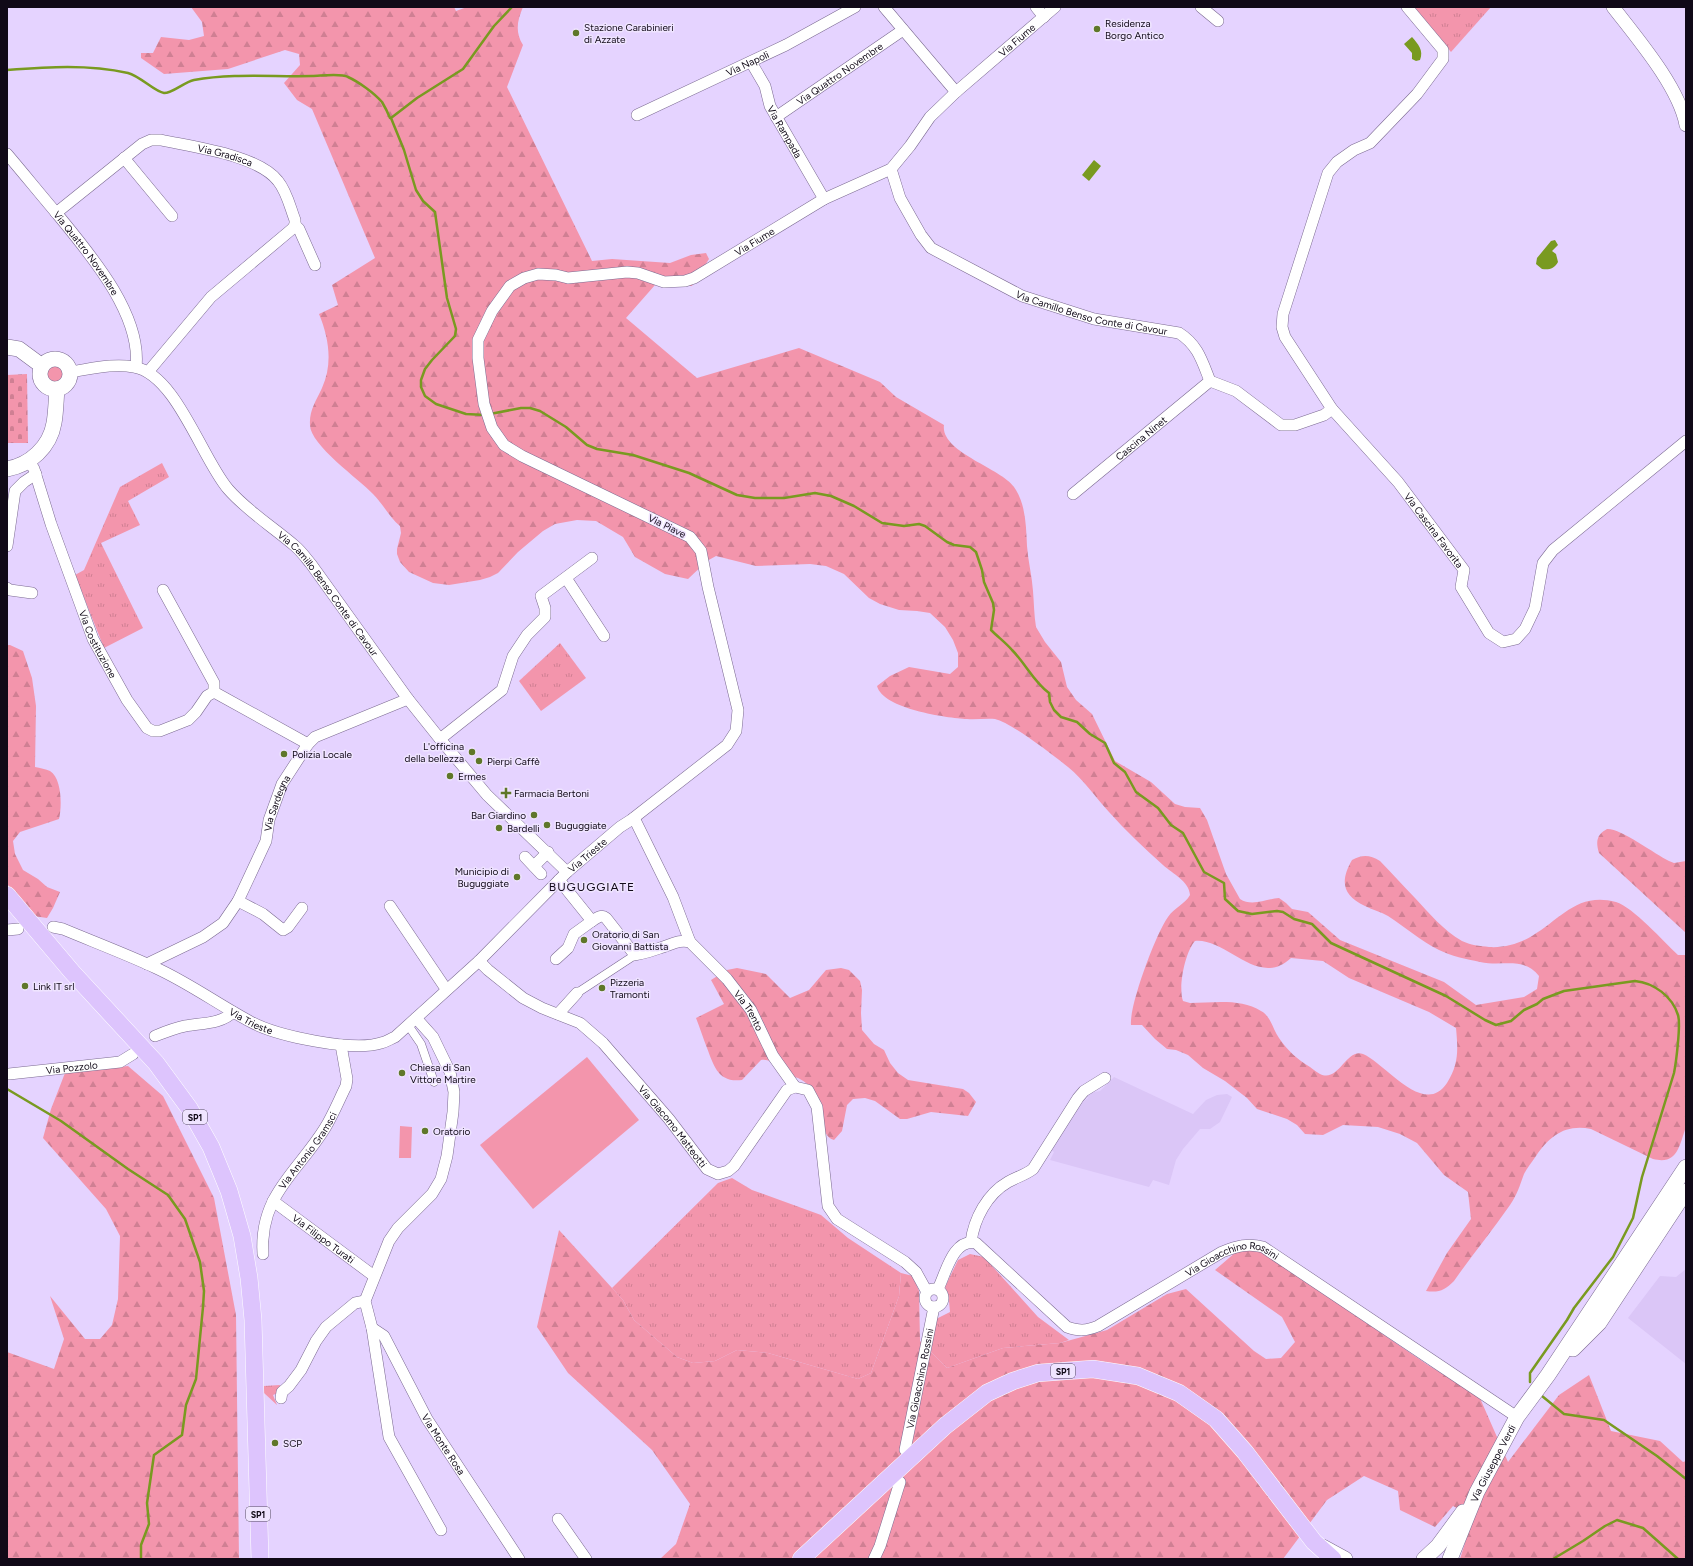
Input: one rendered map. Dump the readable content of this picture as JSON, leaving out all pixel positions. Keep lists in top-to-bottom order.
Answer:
{
  "streets": {
    "main road": ["SP1", "Via Giuseppe Verdi"],
    "street": [
      "Via Fiume",
      "Via Napoli",
      "Via Quattro Novembre",
      "Via Rampada",
      "Via Gradisca",
      "Via Camillo Benso Conte di Cavour",
      "Cascina Ninet",
      "Via Piave",
      "Via Cascina Favorita",
      "Via Costituzione",
      "Via Sardegna",
      "Via Trieste",
      "Via Trento",
      "Via Pozzolo",
      "Via Giacomo Matteotti",
      "Via Antonio Gramsci",
      "Via Filippo Turati",
      "Via Gioacchino Rossini",
      "Via Monte Rosa"
    ]
  },
  "crossings": [
    ["Via Fiume", "Via Rampada"],
    ["Via Fiume", "Via Camillo Benso Conte di Cavour"],
    ["Via Fiume", "Via Piave"],
    ["Via Napoli", "Via Rampada"],
    ["Via Quattro Novembre", "Via Rampada"],
    ["Via Quattro Novembre", "Via Gradisca"],
    ["Via Quattro Novembre", "Via Camillo Benso Conte di Cavour"],
    ["Via Camillo Benso Conte di Cavour", "Cascina Ninet"],
    ["Via Camillo Benso Conte di Cavour", "Via Sardegna"],
    ["Via Camillo Benso Conte di Cavour", "Via Trieste"],
    ["Via Piave", "Via Trieste"],
    ["Via Sardegna", "Via Trieste"],
    ["Via Trieste", "Via Trento"],
    ["Via Trieste", "Via Giacomo Matteotti"],
    ["Via Trieste", "Via Antonio Gramsci"],
    ["Via Trento", "Via Giacomo Matteotti"],
    ["Via Antonio Gramsci", "Via Filippo Turati"],
    ["Via Gioacchino Rossini", "Via Giuseppe Verdi"]
  ],
  "districts": ["BUGUGGIATE"],
  "places": {
    "other": [
      "Residenza Borgo Antico",
      "Stazione Carabinieri di Azzate",
      "L'officina della bellezza",
      "Polizia Locale",
      "Pierpi Caffè",
      "Ermes",
      "Bar Giardino",
      "Buguggiate",
      "Bardelli",
      "Municipio di Buguggiate",
      "Oratorio di San Giovanni Battista",
      "Link IT srl",
      "Pizzeria Tramonti",
      "Chiesa di San Vittore Martire",
      "Oratorio",
      "SCP"
    ],
    "health": ["Farmacia Bertoni"]
  }
}
